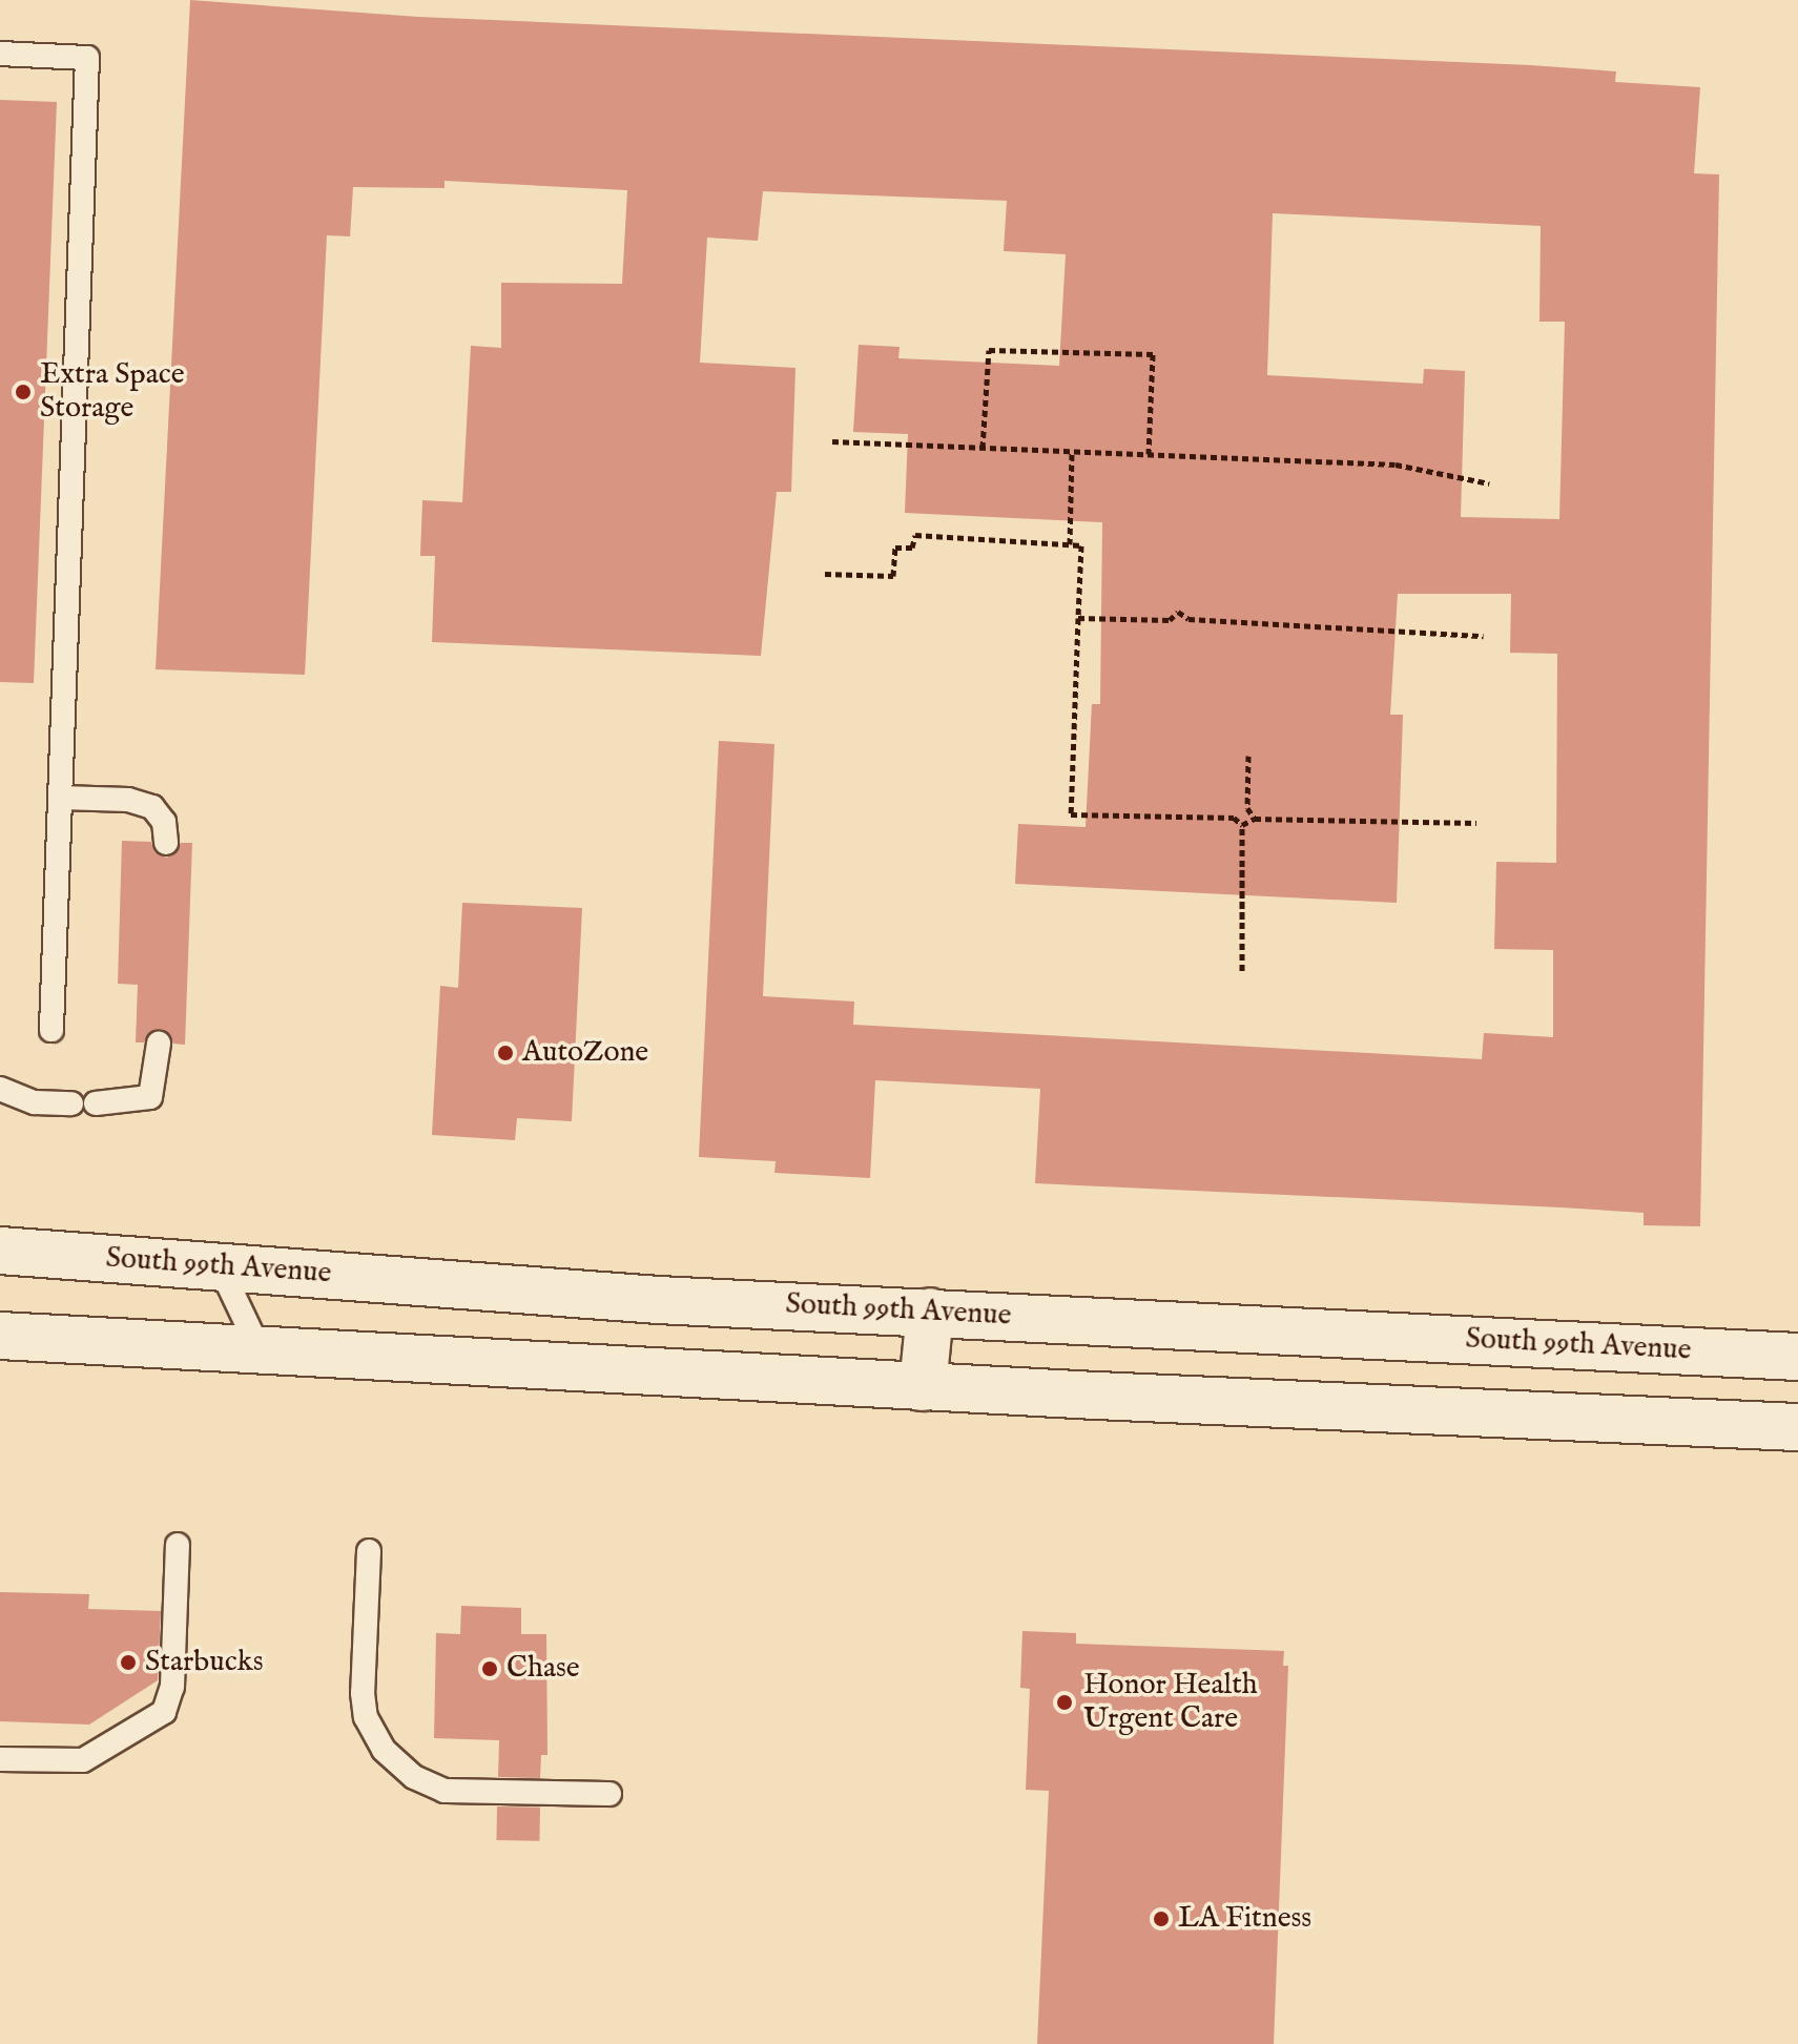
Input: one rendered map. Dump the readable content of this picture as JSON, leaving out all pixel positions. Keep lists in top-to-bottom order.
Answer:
{
  "streets": {
    "main road": ["South 99th Avenue"]
  },
  "places": [
    "Extra Space Storage",
    "AutoZone",
    "Starbucks",
    "Chase",
    "Honor Health Urgent Care",
    "LA Fitness"
  ]
}
